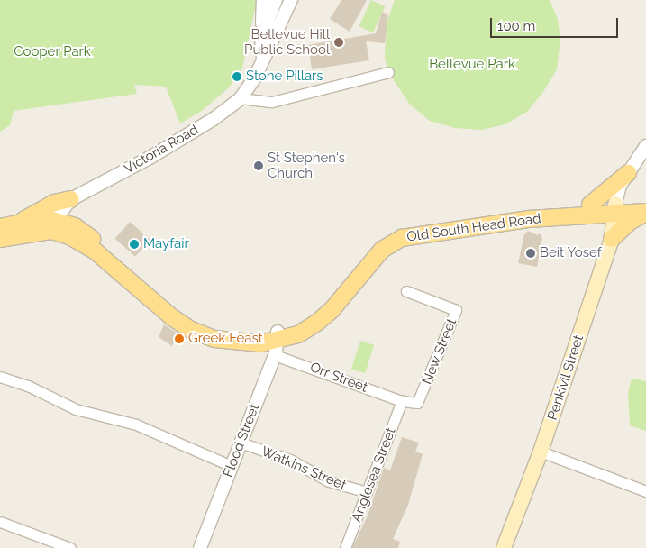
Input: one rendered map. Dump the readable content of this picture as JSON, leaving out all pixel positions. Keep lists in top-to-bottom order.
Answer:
{
  "streets": {
    "main road": ["Old South Head Road", "Penkivil Street"],
    "street": [
      "Victoria Road",
      "New Street",
      "Orr Street",
      "Flood Street",
      "Watkins Street",
      "Anglesea Street"
    ]
  },
  "crossings": [
    ["Victoria Road", "Old South Head Road"],
    ["Old South Head Road", "Orr Street"],
    ["Old South Head Road", "Penkivil Street"],
    ["Old South Head Road", "Flood Street"],
    ["New Street", "Orr Street"],
    ["New Street", "Anglesea Street"],
    ["Orr Street", "Flood Street"],
    ["Orr Street", "Anglesea Street"],
    ["Flood Street", "Watkins Street"],
    ["Watkins Street", "Anglesea Street"]
  ],
  "parks": ["Cooper Park", "Bellevue Park"],
  "places": [
    "Bellevue Hill Public School",
    "Stone Pillars",
    "St Stephen's Church",
    "Mayfair",
    "Beit Yosef",
    "Greek Feast"
  ],
  "scale_bar": "100 m"
}
